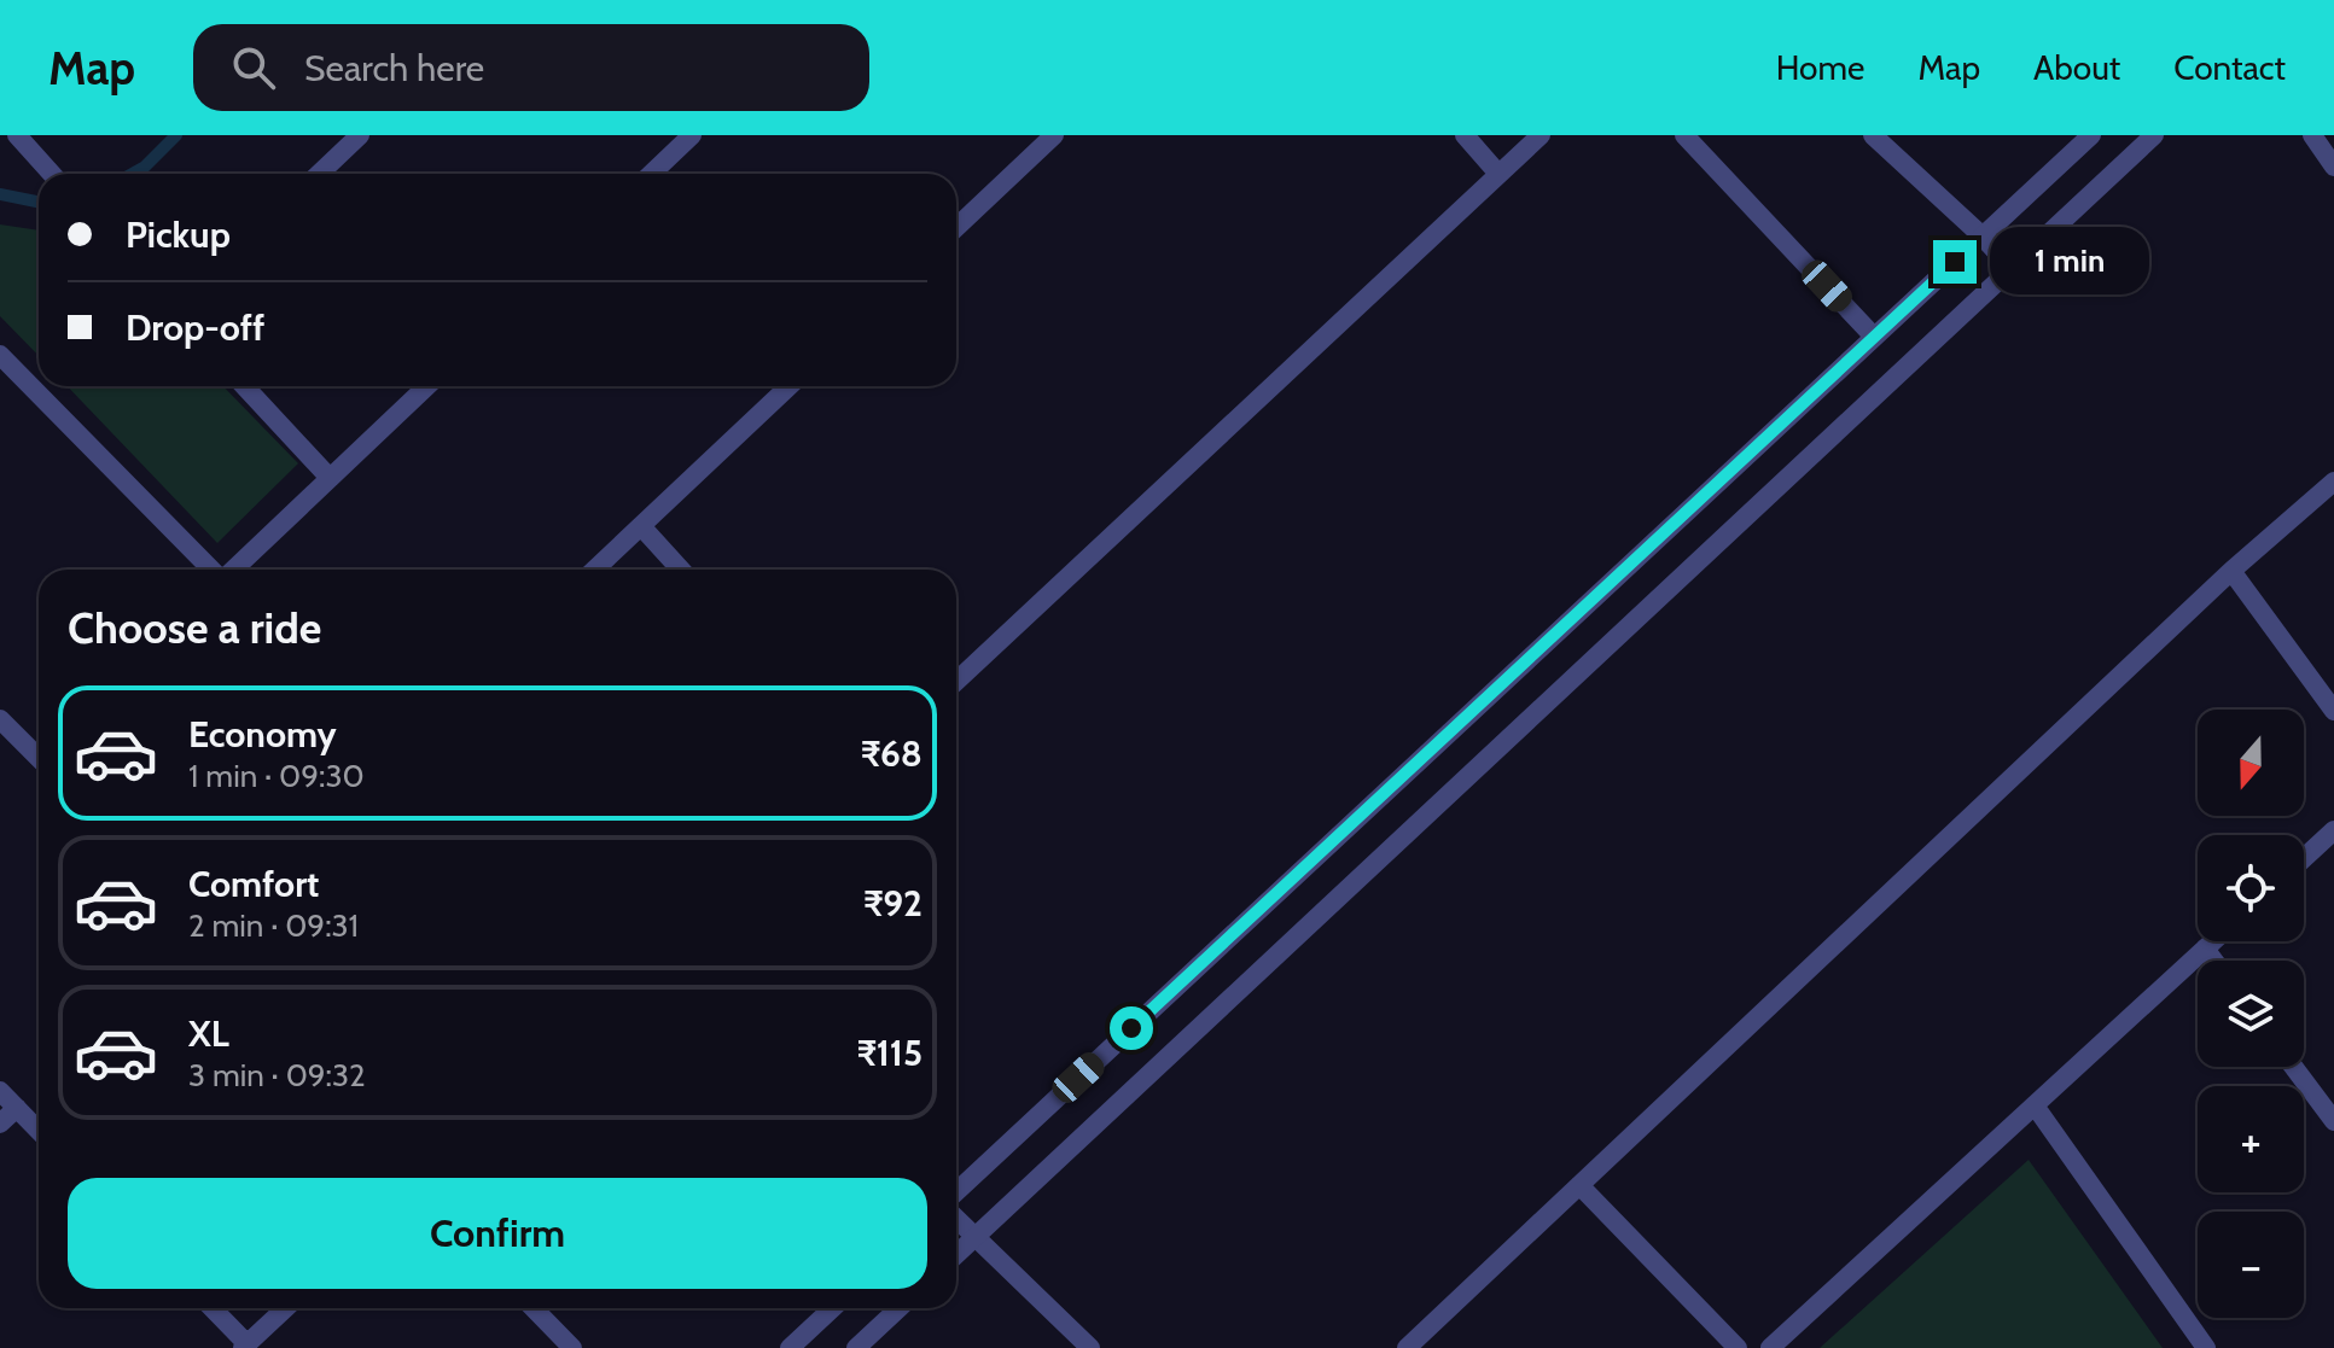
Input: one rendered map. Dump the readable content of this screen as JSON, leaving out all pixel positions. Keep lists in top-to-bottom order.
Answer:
{
  "north": "bottom",
  "page": {
    "header": "Map",
    "search": "Search here",
    "nav": [
      "Home",
      "Map",
      "About",
      "Contact"
    ],
    "banner": ["Pickup", "Drop-off"],
    "bubble": "1 min",
    "heading": "Choose a ride",
    "list": [
      {
        "name": "Economy",
        "note": "1 min · 09:30",
        "value": "₹68"
      },
      {
        "name": "Comfort",
        "note": "2 min · 09:31",
        "value": "₹92"
      },
      {
        "name": "XL",
        "note": "3 min · 09:32",
        "value": "₹115"
      }
    ],
    "map_buttons": ["+", "−"],
    "buttons": "Confirm"
  }
}
